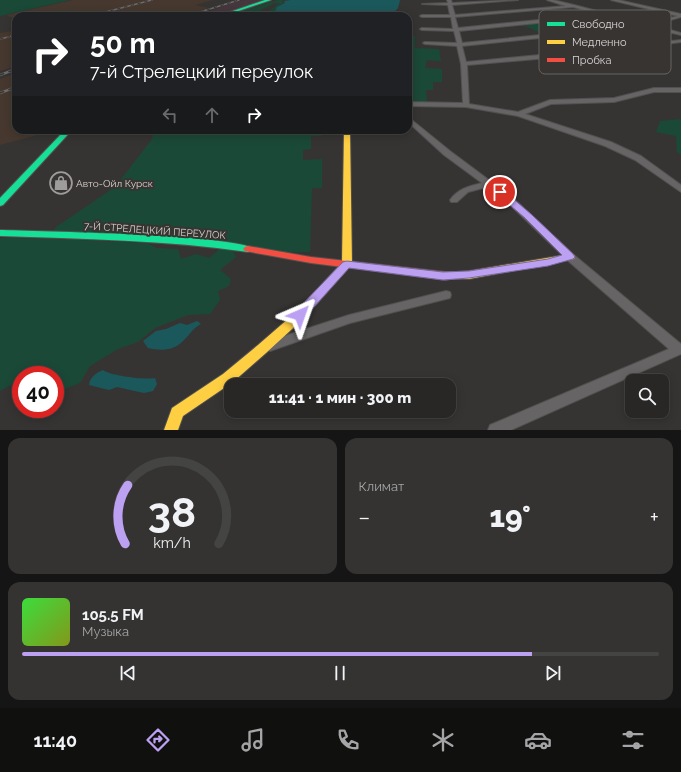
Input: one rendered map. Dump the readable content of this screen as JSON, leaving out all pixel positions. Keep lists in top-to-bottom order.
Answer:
{
  "streets": {
    "street": ["7-Й СТРЕЛЕЦКИЙ ПЕРЕУЛОК"]
  },
  "places": {
    "shop": ["Авто-Ойл Курск"]
  },
  "legend": ["Свободно", "Медленно", "Пробка"],
  "page": {
    "turn": ["50 m", "7-й Стрелецкий переулок"],
    "limit": "40",
    "trip": "11:41 · 1 мин · 300 m",
    "tile": "Климат",
    "heat": ["−", "19°", "+"],
    "song": ["105.5 FM", "Музыка"],
    "tabs": "11:40",
    "gauge": ["38", "km/h"]
  }
}
